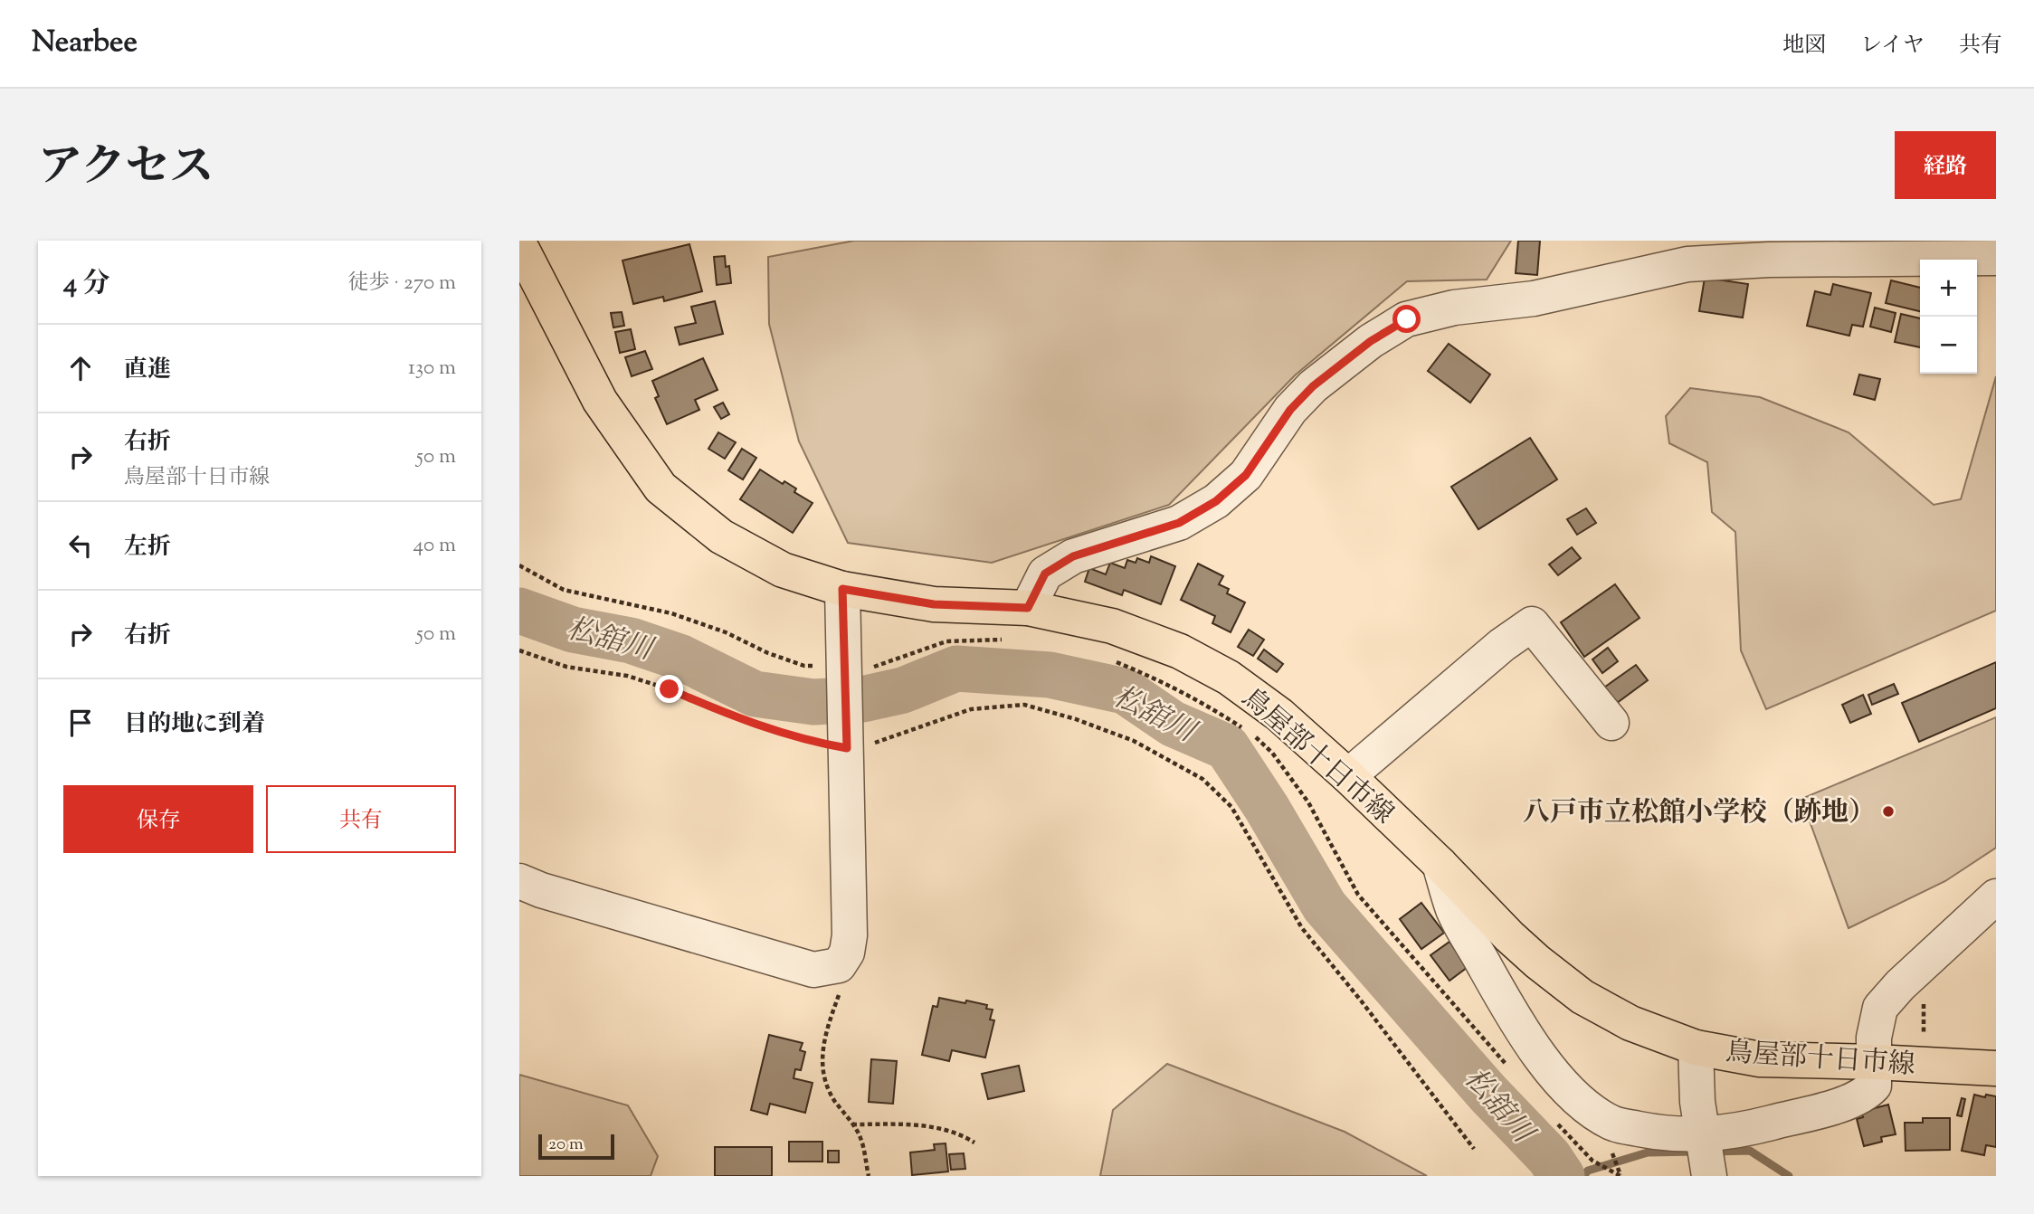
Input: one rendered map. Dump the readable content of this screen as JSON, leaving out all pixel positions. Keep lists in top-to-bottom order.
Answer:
{
  "streets": {
    "main road": ["鳥屋部十日市線"]
  },
  "water": ["松舘川"],
  "places": ["八戸市立松館小学校（跡地）"],
  "scale_bar": "20 m",
  "page": {
    "header": "Nearbee",
    "nav": ["地図", "レイヤ", "共有"],
    "title": "アクセス",
    "buttons": [
      "経路",
      ["保存", "共有"]
    ],
    "heading": ["4 分", "徒歩 · 270 m"],
    "map_buttons": ["+", "−"],
    "list": [
      ["直進", "130 m"],
      ["右折", "鳥屋部十日市線", "50 m"],
      ["左折", "40 m"],
      ["右折", "50 m"],
      "目的地に到着"
    ],
    "scale": "20 m"
  }
}
